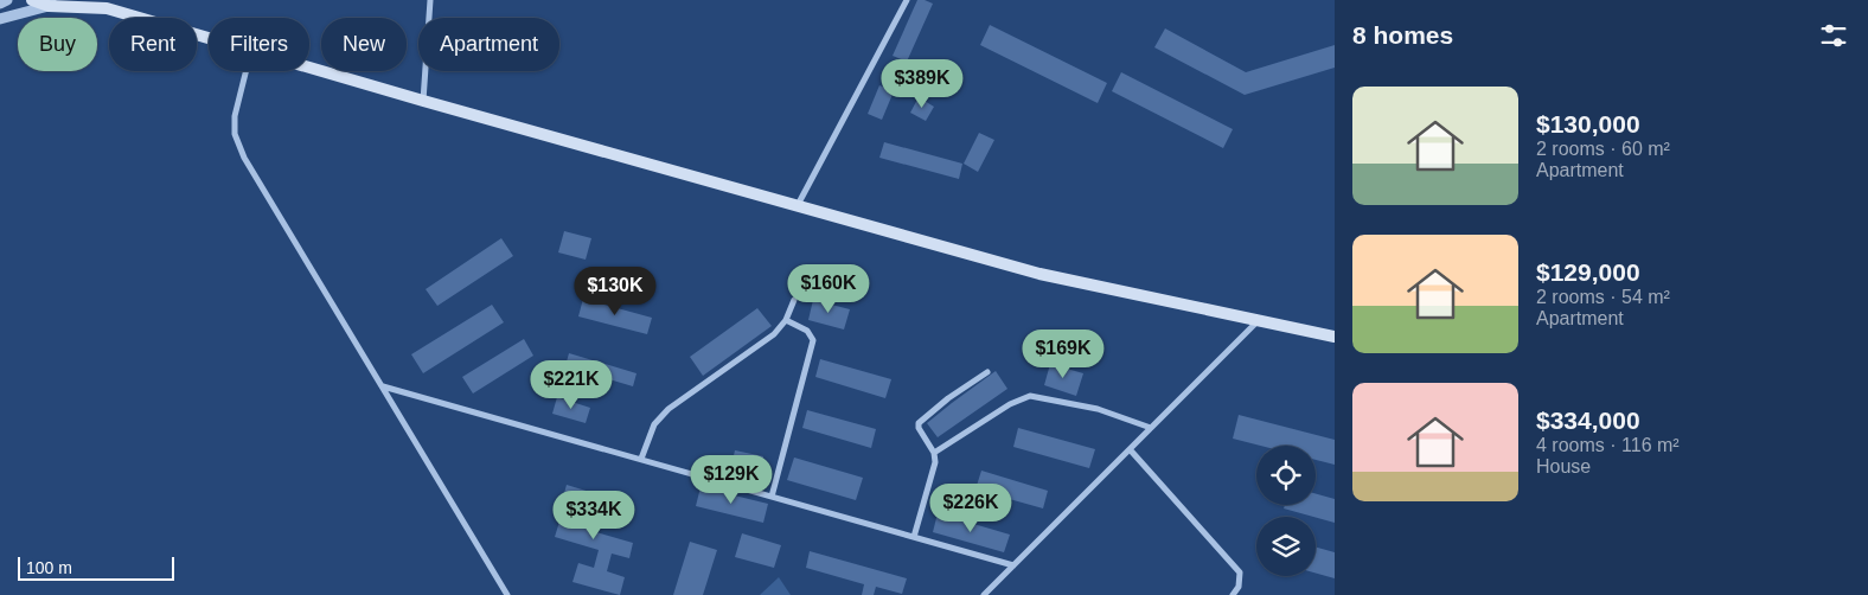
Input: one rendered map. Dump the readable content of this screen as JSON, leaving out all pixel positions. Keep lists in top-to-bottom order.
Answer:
{
  "scale_bar": "100 m",
  "page": {
    "heading": "8 homes",
    "chip": [
      "Buy",
      "Rent",
      "Filters",
      "New",
      "Apartment"
    ],
    "price": [
      "$389K",
      "$160K",
      "$130K",
      "$169K",
      "$221K",
      "$129K",
      "$226K",
      "$334K"
    ],
    "list": [
      {
        "name": "$130,000",
        "note": "2 rooms · 60 m² · Apartment"
      },
      {
        "name": "$129,000",
        "note": "2 rooms · 54 m² · Apartment"
      },
      {
        "name": "$334,000",
        "note": "4 rooms · 116 m² · House"
      }
    ],
    "scale": "100 m"
  }
}
